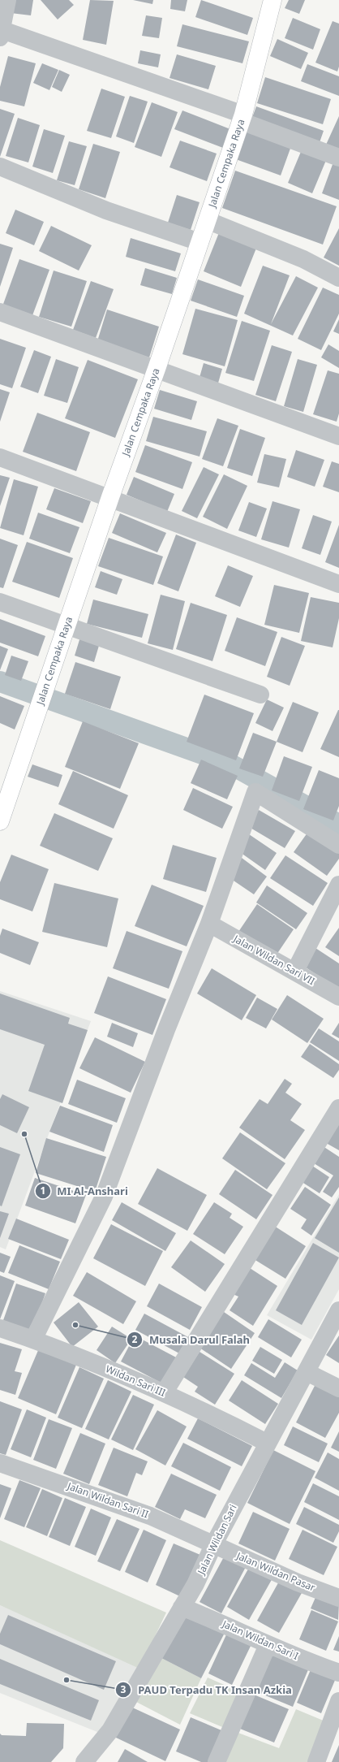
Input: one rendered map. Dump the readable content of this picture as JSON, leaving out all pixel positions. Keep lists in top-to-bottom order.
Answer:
{
  "streets": {
    "street": [
      "Jalan Cempaka Raya",
      "Jalan Wildan Sari VII",
      "Wildan Sari III",
      "Jalan Wildan Sari II",
      "Jalan Wildan Sari",
      "Jalan Wildan Pasar",
      "Jalan Wildan Sari I"
    ]
  },
  "crossings": [
    ["Wildan Sari III", "Jalan Wildan Sari"],
    ["Jalan Wildan Sari II", "Jalan Wildan Sari"],
    ["Jalan Wildan Sari II", "Jalan Wildan Pasar"],
    ["Jalan Wildan Sari", "Jalan Wildan Pasar"],
    ["Jalan Wildan Sari", "Jalan Wildan Sari I"]
  ],
  "places": ["MI Al-Anshari", "Musala Darul Falah", "PAUD Terpadu TK Insan Azkia"]
}
